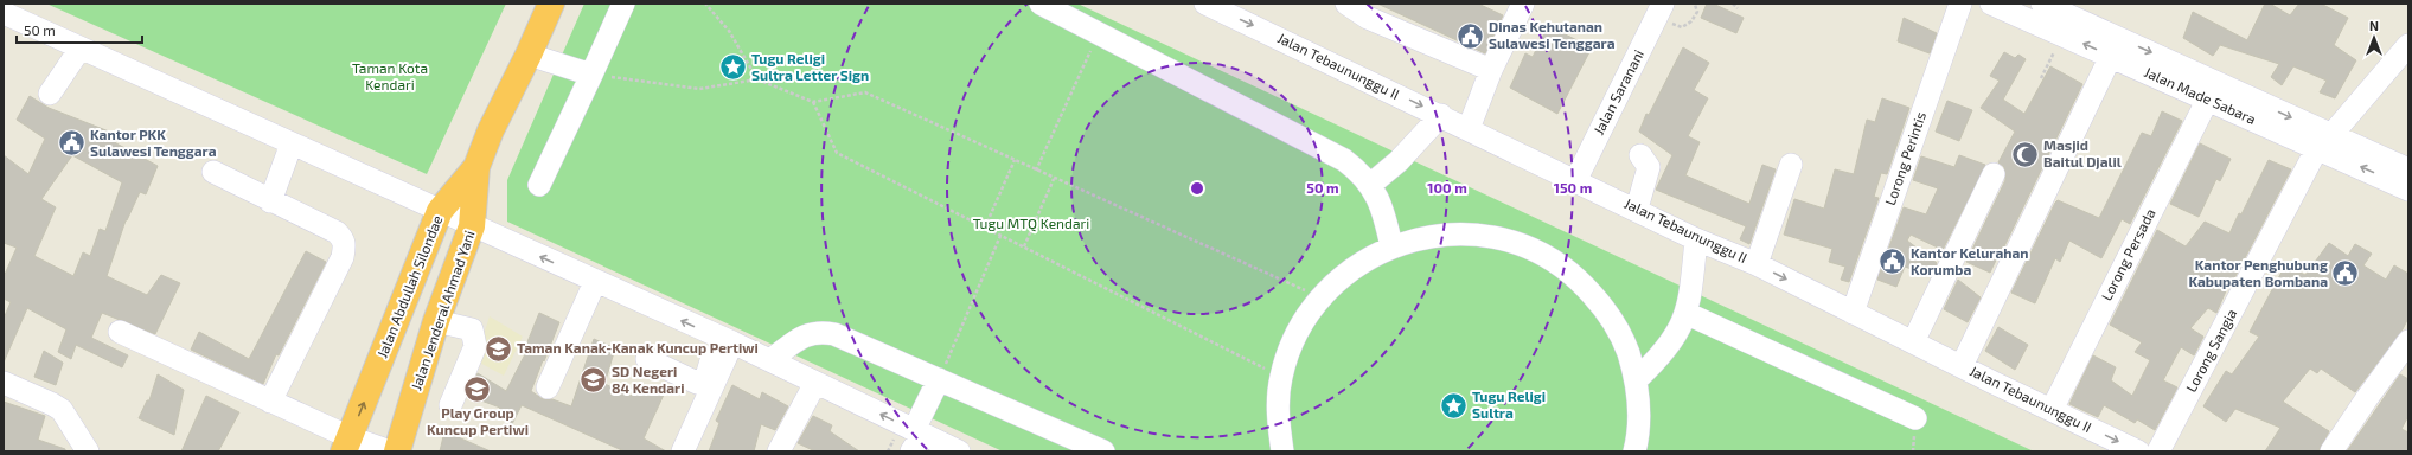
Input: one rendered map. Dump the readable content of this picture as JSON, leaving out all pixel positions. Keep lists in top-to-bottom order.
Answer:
{
  "streets": {
    "highway": ["Jalan Abdullah Silondae", "Jalan Jenderal Ahmad Yani"],
    "street": [
      "Jalan Tebaununggu II",
      "Jalan Saranani",
      "Jalan Made Sabara",
      "Lorong Perintis",
      "Lorong Persada",
      "Lorong Sangia"
    ]
  },
  "crossings": [
    ["Jalan Tebaununggu II", "Jalan Saranani"],
    ["Jalan Tebaununggu II", "Lorong Perintis"],
    ["Jalan Tebaununggu II", "Lorong Persada"],
    ["Jalan Made Sabara", "Lorong Persada"],
    ["Jalan Made Sabara", "Lorong Sangia"],
    ["Jalan Abdullah Silondae", "Jalan Jenderal Ahmad Yani"]
  ],
  "one_way": ["Jalan Abdullah Silondae"],
  "parks": ["Taman Kota Kendari", "Tugu MTQ Kendari"],
  "places": {
    "public building": [
      "Dinas Kehutanan Sulawesi Tenggara",
      "Kantor PKK Sulawesi Tenggara",
      "Kantor Kelurahan Korumba",
      "Kantor Penghubung Kabupaten Bombana"
    ],
    "place": ["Tugu Religi Sultra Letter Sign", "Tugu Religi Sultra"],
    "mosque": ["Masjid Baitul Djalil"],
    "school or university": ["Taman Kanak-Kanak Kuncup Pertiwi", "SD Negeri 84 Kendari", "Play Group Kuncup Pertiwi"]
  },
  "scale_bar": "50 m",
  "north": "top",
  "rings": ["50 m", "100 m", "150 m"]
}
